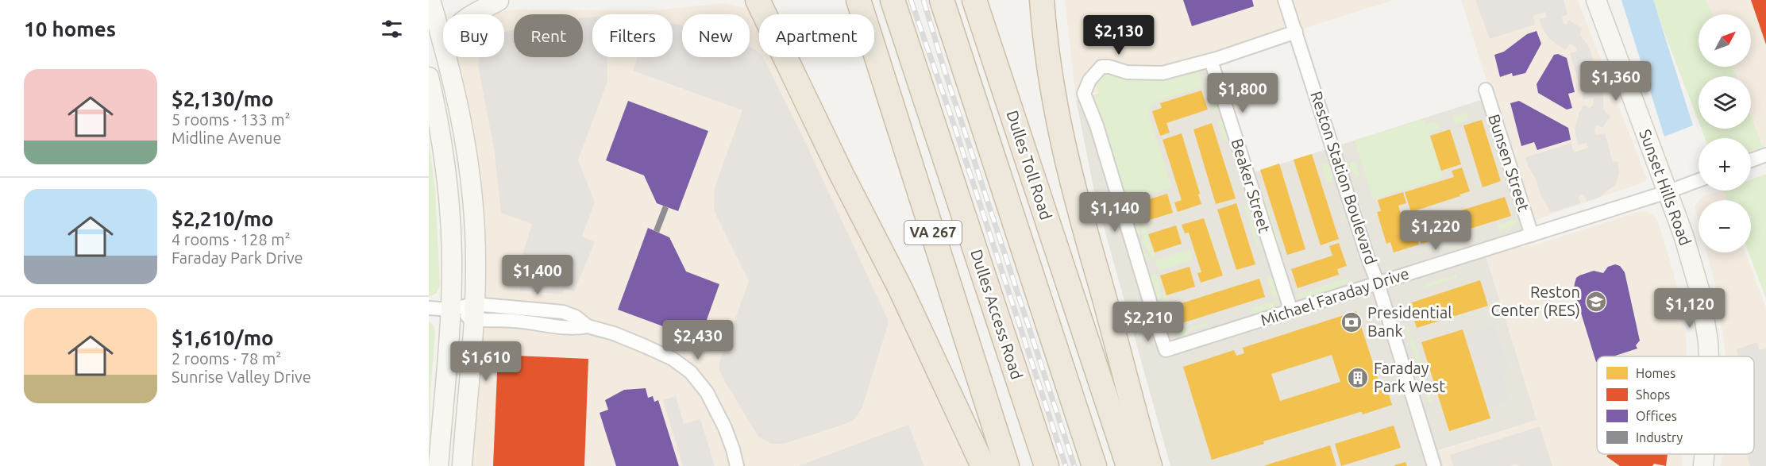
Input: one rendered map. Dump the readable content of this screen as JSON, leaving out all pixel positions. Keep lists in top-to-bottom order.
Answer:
{
  "streets": {
    "highway": ["Dulles Toll Road", "VA 267", "Dulles Access Road"],
    "main road": ["Sunset Hills Road"],
    "street": [
      "Bunsen Street",
      "Reston Station Boulevard",
      "Beaker Street",
      "Michael Faraday Drive"
    ]
  },
  "crossings": [
    ["Bunsen Street", "Michael Faraday Drive"],
    ["Reston Station Boulevard", "Michael Faraday Drive"],
    ["Beaker Street", "Michael Faraday Drive"],
    ["Sunset Hills Road", "Michael Faraday Drive"]
  ],
  "places": {
    "school or university": ["Reston Center (RES)"],
    "bank": ["Presidential Bank"],
    "building": ["Faraday Park West"]
  },
  "legend": [
    "Homes",
    "Shops",
    "Offices",
    "Industry"
  ],
  "north": "top right",
  "page": {
    "heading": "10 homes",
    "map_buttons": ["+", "−"],
    "chip": [
      "Buy",
      "Rent",
      "Filters",
      "New",
      "Apartment"
    ],
    "price": [
      "$2,130",
      "$1,360",
      "$1,800",
      "$1,140",
      "$1,220",
      "$1,400",
      "$1,120",
      "$2,210",
      "$2,430",
      "$1,610"
    ],
    "list": [
      {
        "name": "$2,130/mo",
        "note": "5 rooms · 133 m² · Midline Avenue"
      },
      {
        "name": "$2,210/mo",
        "note": "4 rooms · 128 m² · Faraday Park Drive"
      },
      {
        "name": "$1,610/mo",
        "note": "2 rooms · 78 m² · Sunrise Valley Drive"
      }
    ]
  }
}
